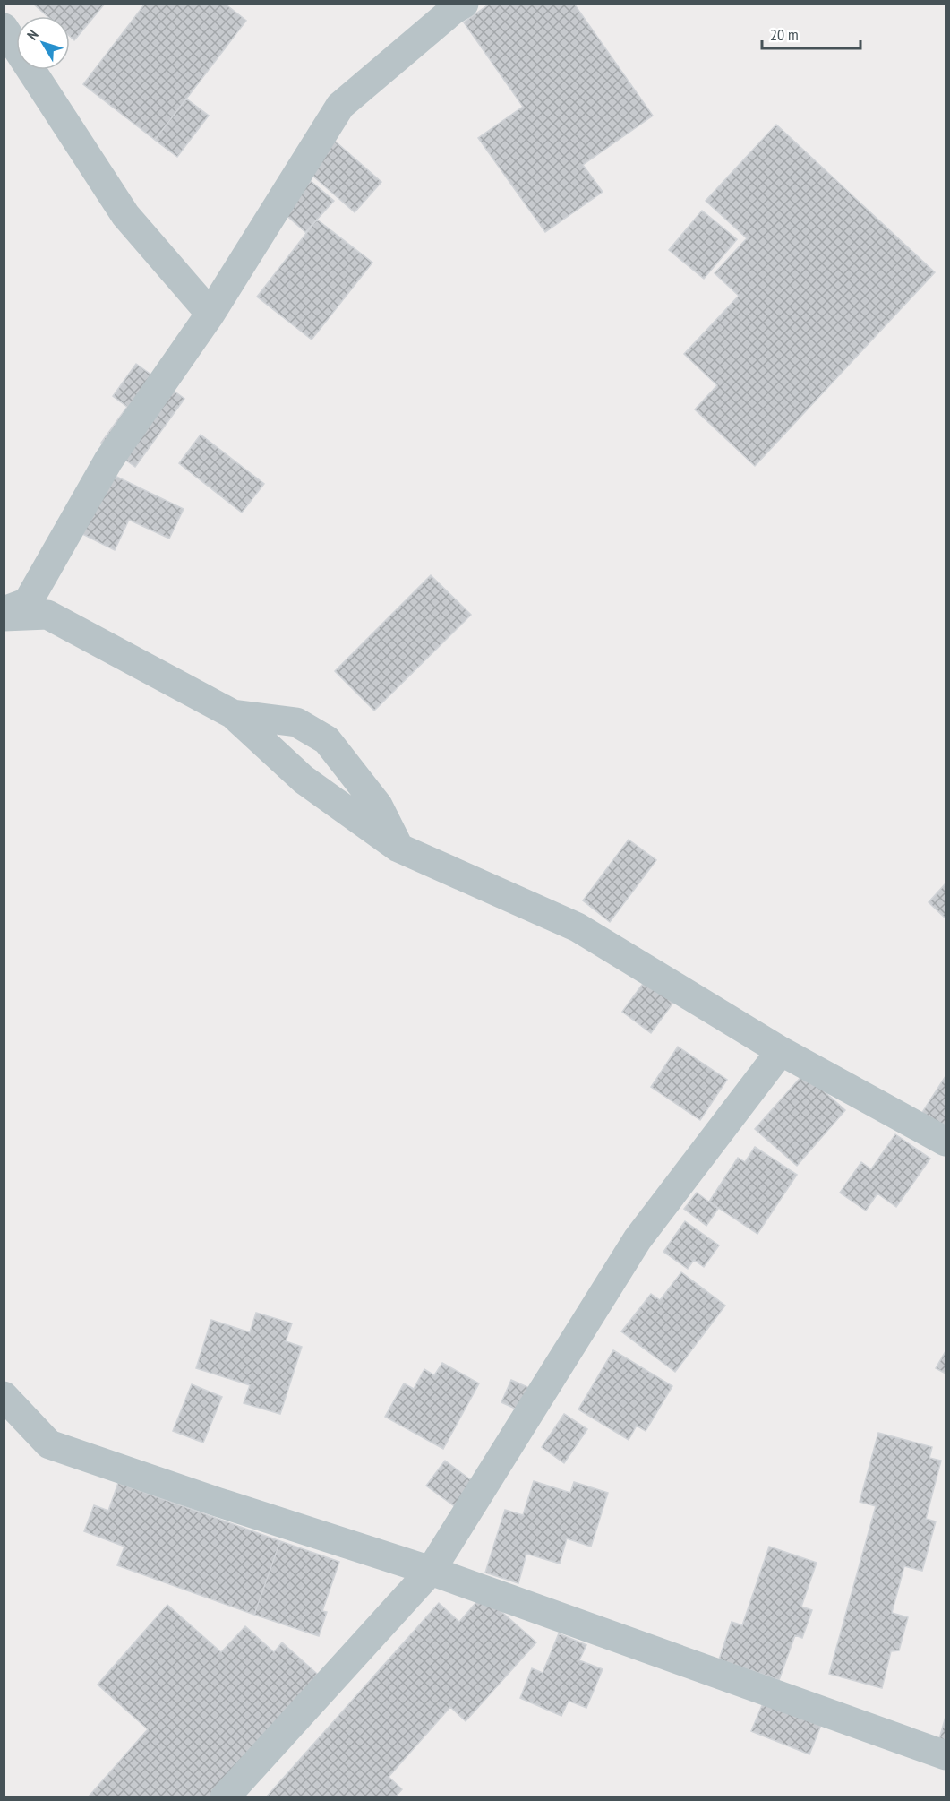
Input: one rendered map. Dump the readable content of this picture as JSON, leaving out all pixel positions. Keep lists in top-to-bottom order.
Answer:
{
  "scale_bar": "20 m",
  "north": "top left"
}
